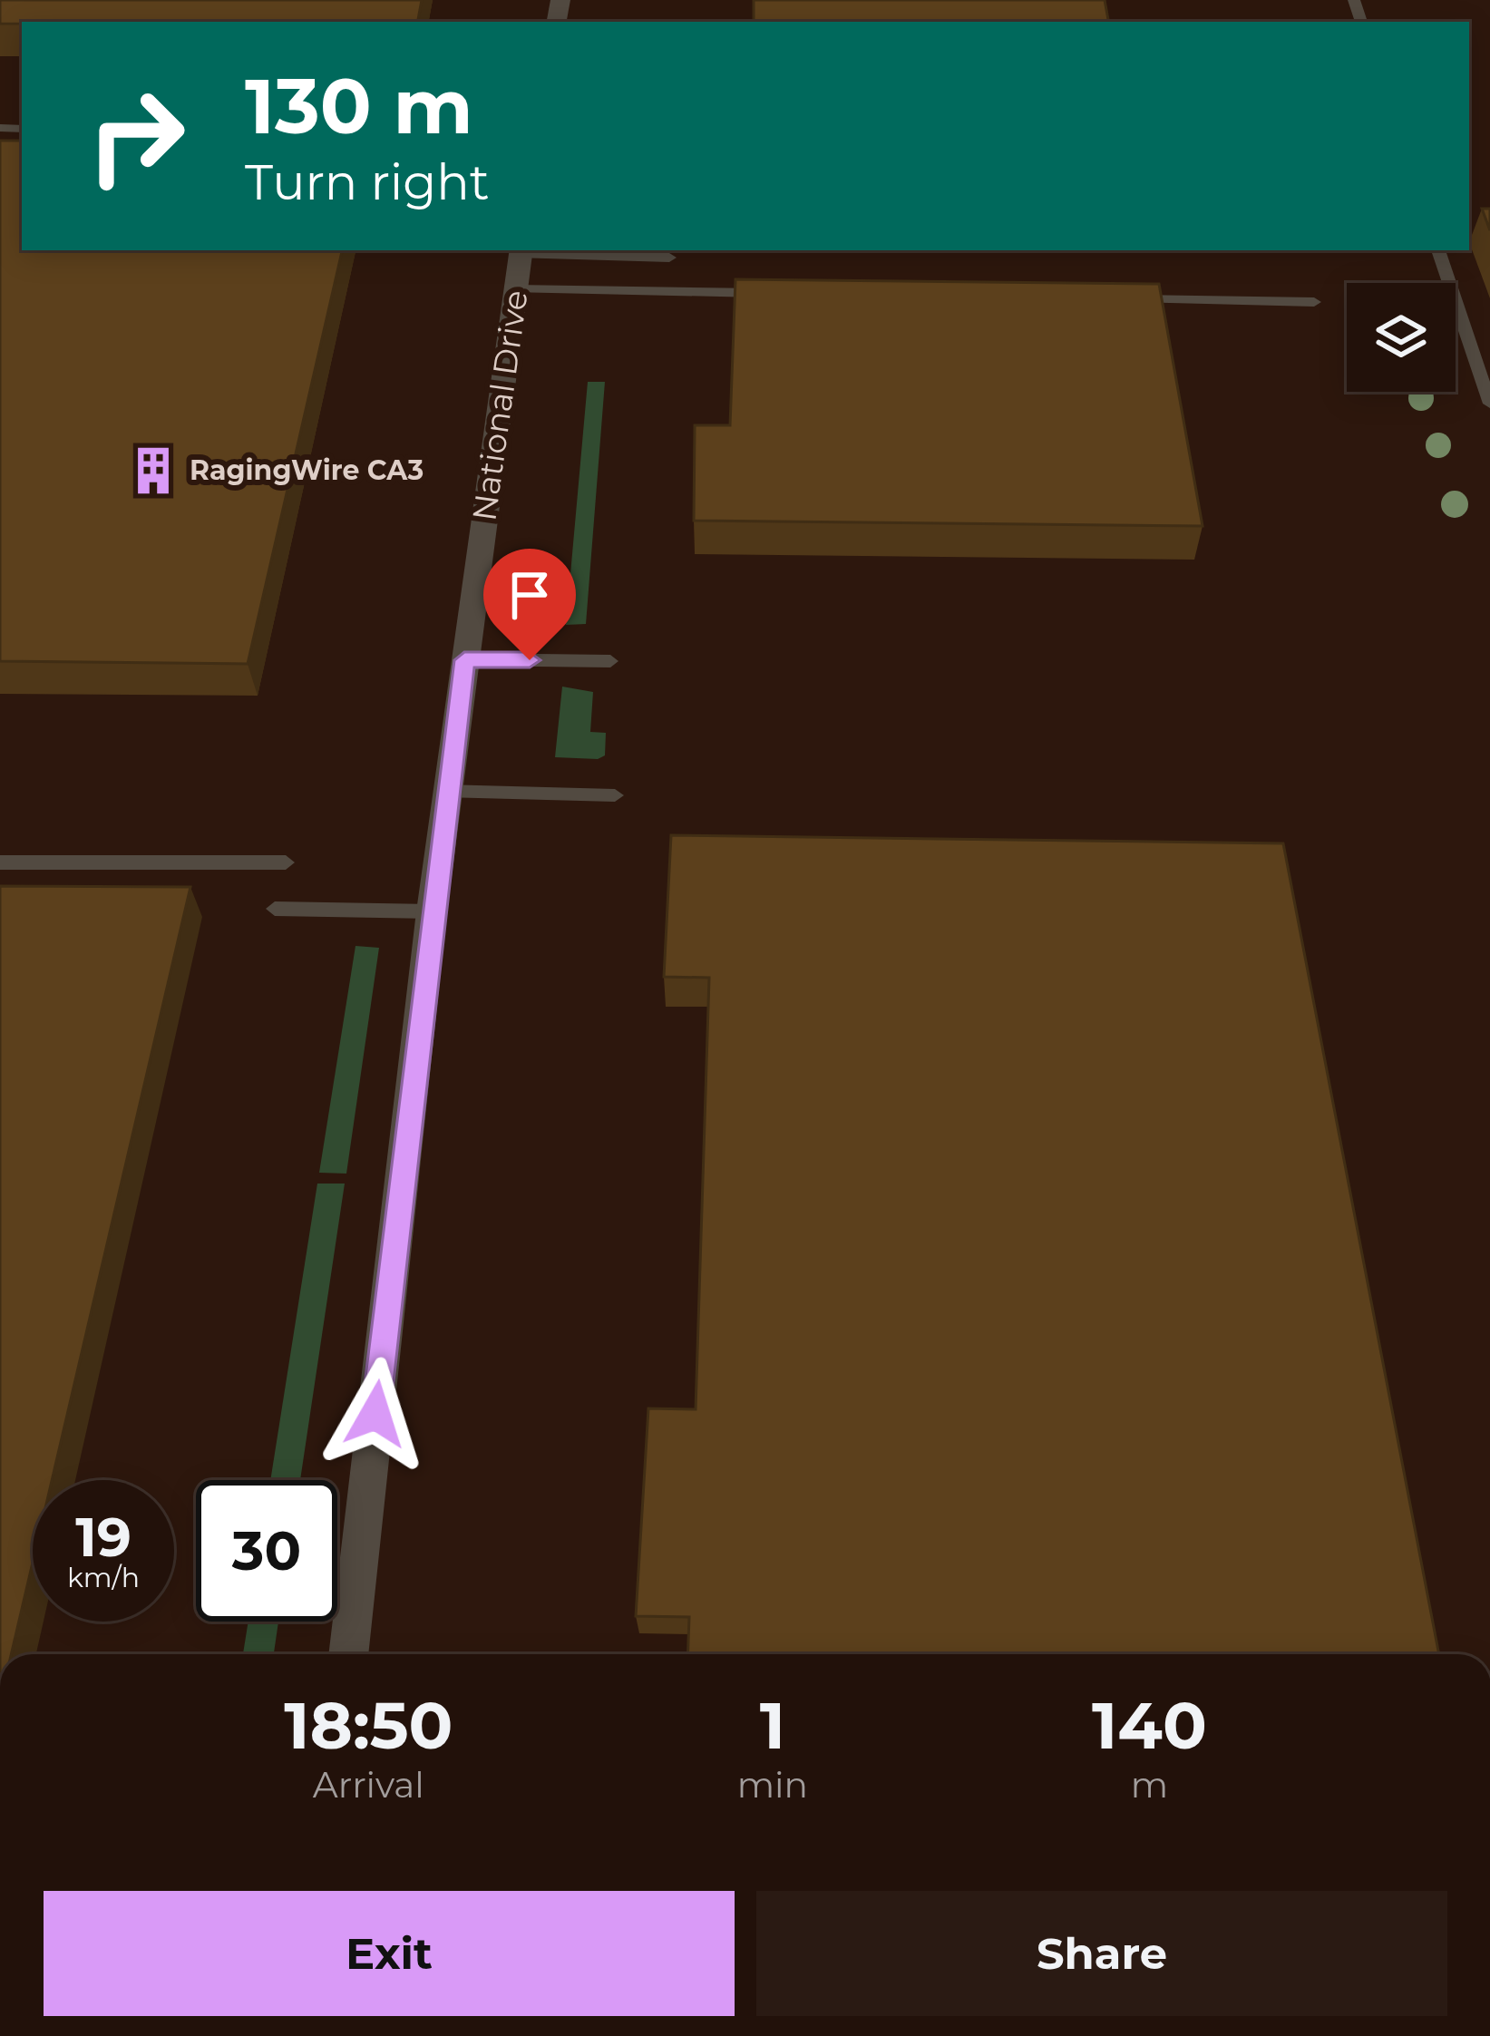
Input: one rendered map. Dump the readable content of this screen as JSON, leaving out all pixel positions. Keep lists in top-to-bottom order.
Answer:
{
  "streets": {
    "street": ["National Drive"]
  },
  "places": {
    "building": ["RagingWire CA3"]
  },
  "page": {
    "turn": ["130 m", "Turn right"],
    "speed": "19 km/h",
    "limit": "30",
    "eta": [
      "18:50",
      "Arrival",
      "1",
      "min",
      "140",
      "m"
    ],
    "buttons": ["Exit", "Share"]
  }
}
